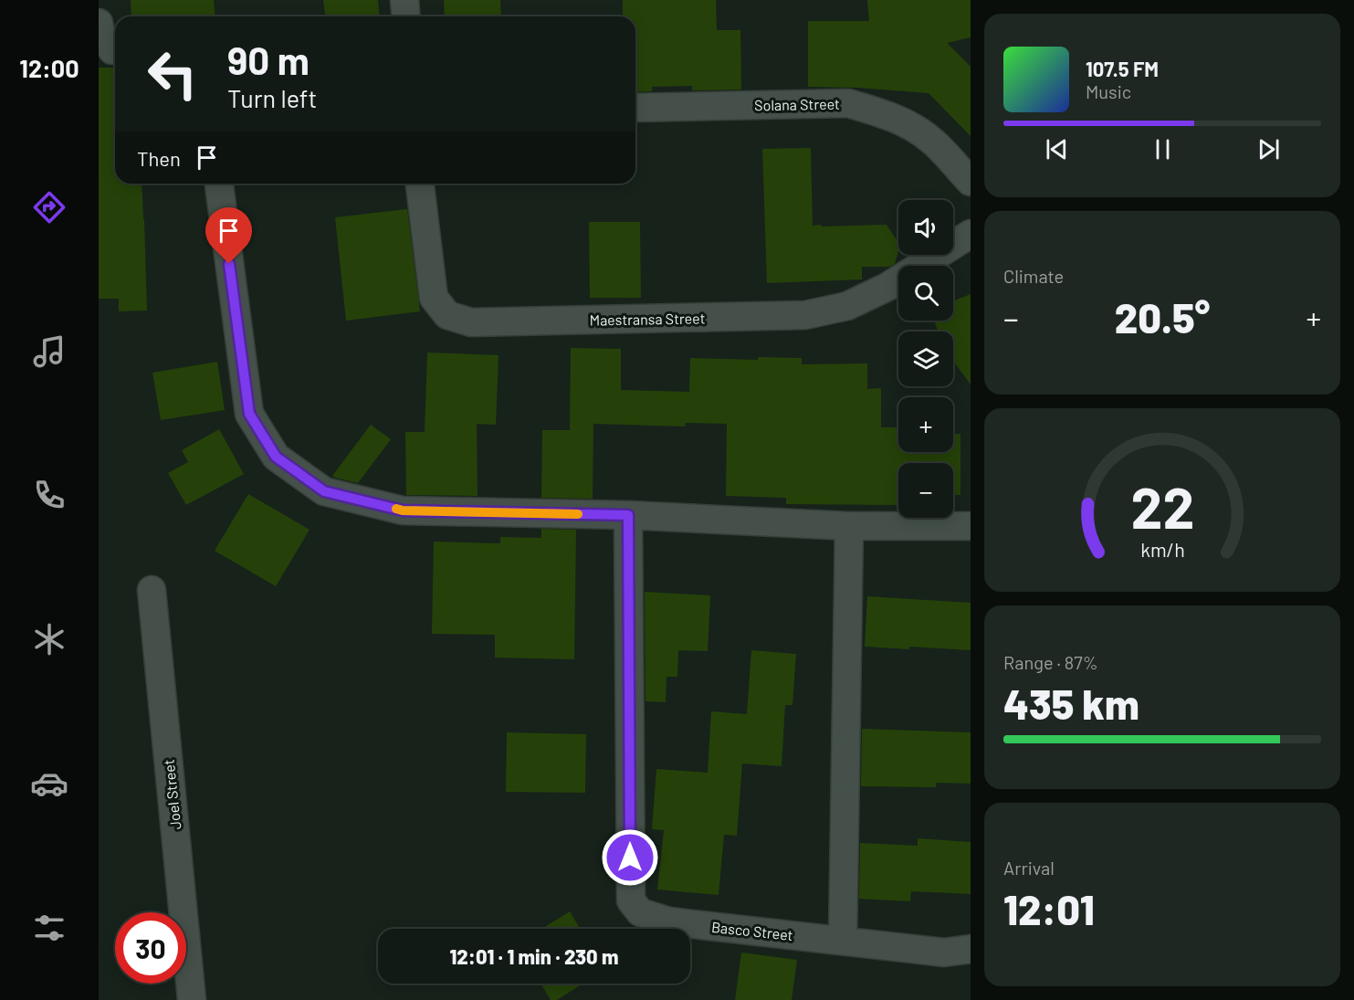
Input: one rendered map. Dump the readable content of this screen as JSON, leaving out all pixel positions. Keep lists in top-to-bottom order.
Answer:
{
  "streets": {
    "street": [
      "Solana Street",
      "Maestransa Street",
      "Joel Street",
      "Basco Street"
    ]
  },
  "page": {
    "tabs": "12:00",
    "turn": ["90 m", "Turn left"],
    "song": ["107.5 FM", "Music"],
    "then": "Then",
    "map_buttons": ["+", "−"],
    "tile": [
      "Climate",
      ["Range · 87%", "435 km"],
      ["Arrival", "12:01"]
    ],
    "heat": ["−", "20.5°", "+"],
    "limit": "30",
    "trip": "12:01 · 1 min · 230 m",
    "gauge": ["22", "km/h"]
  }
}
